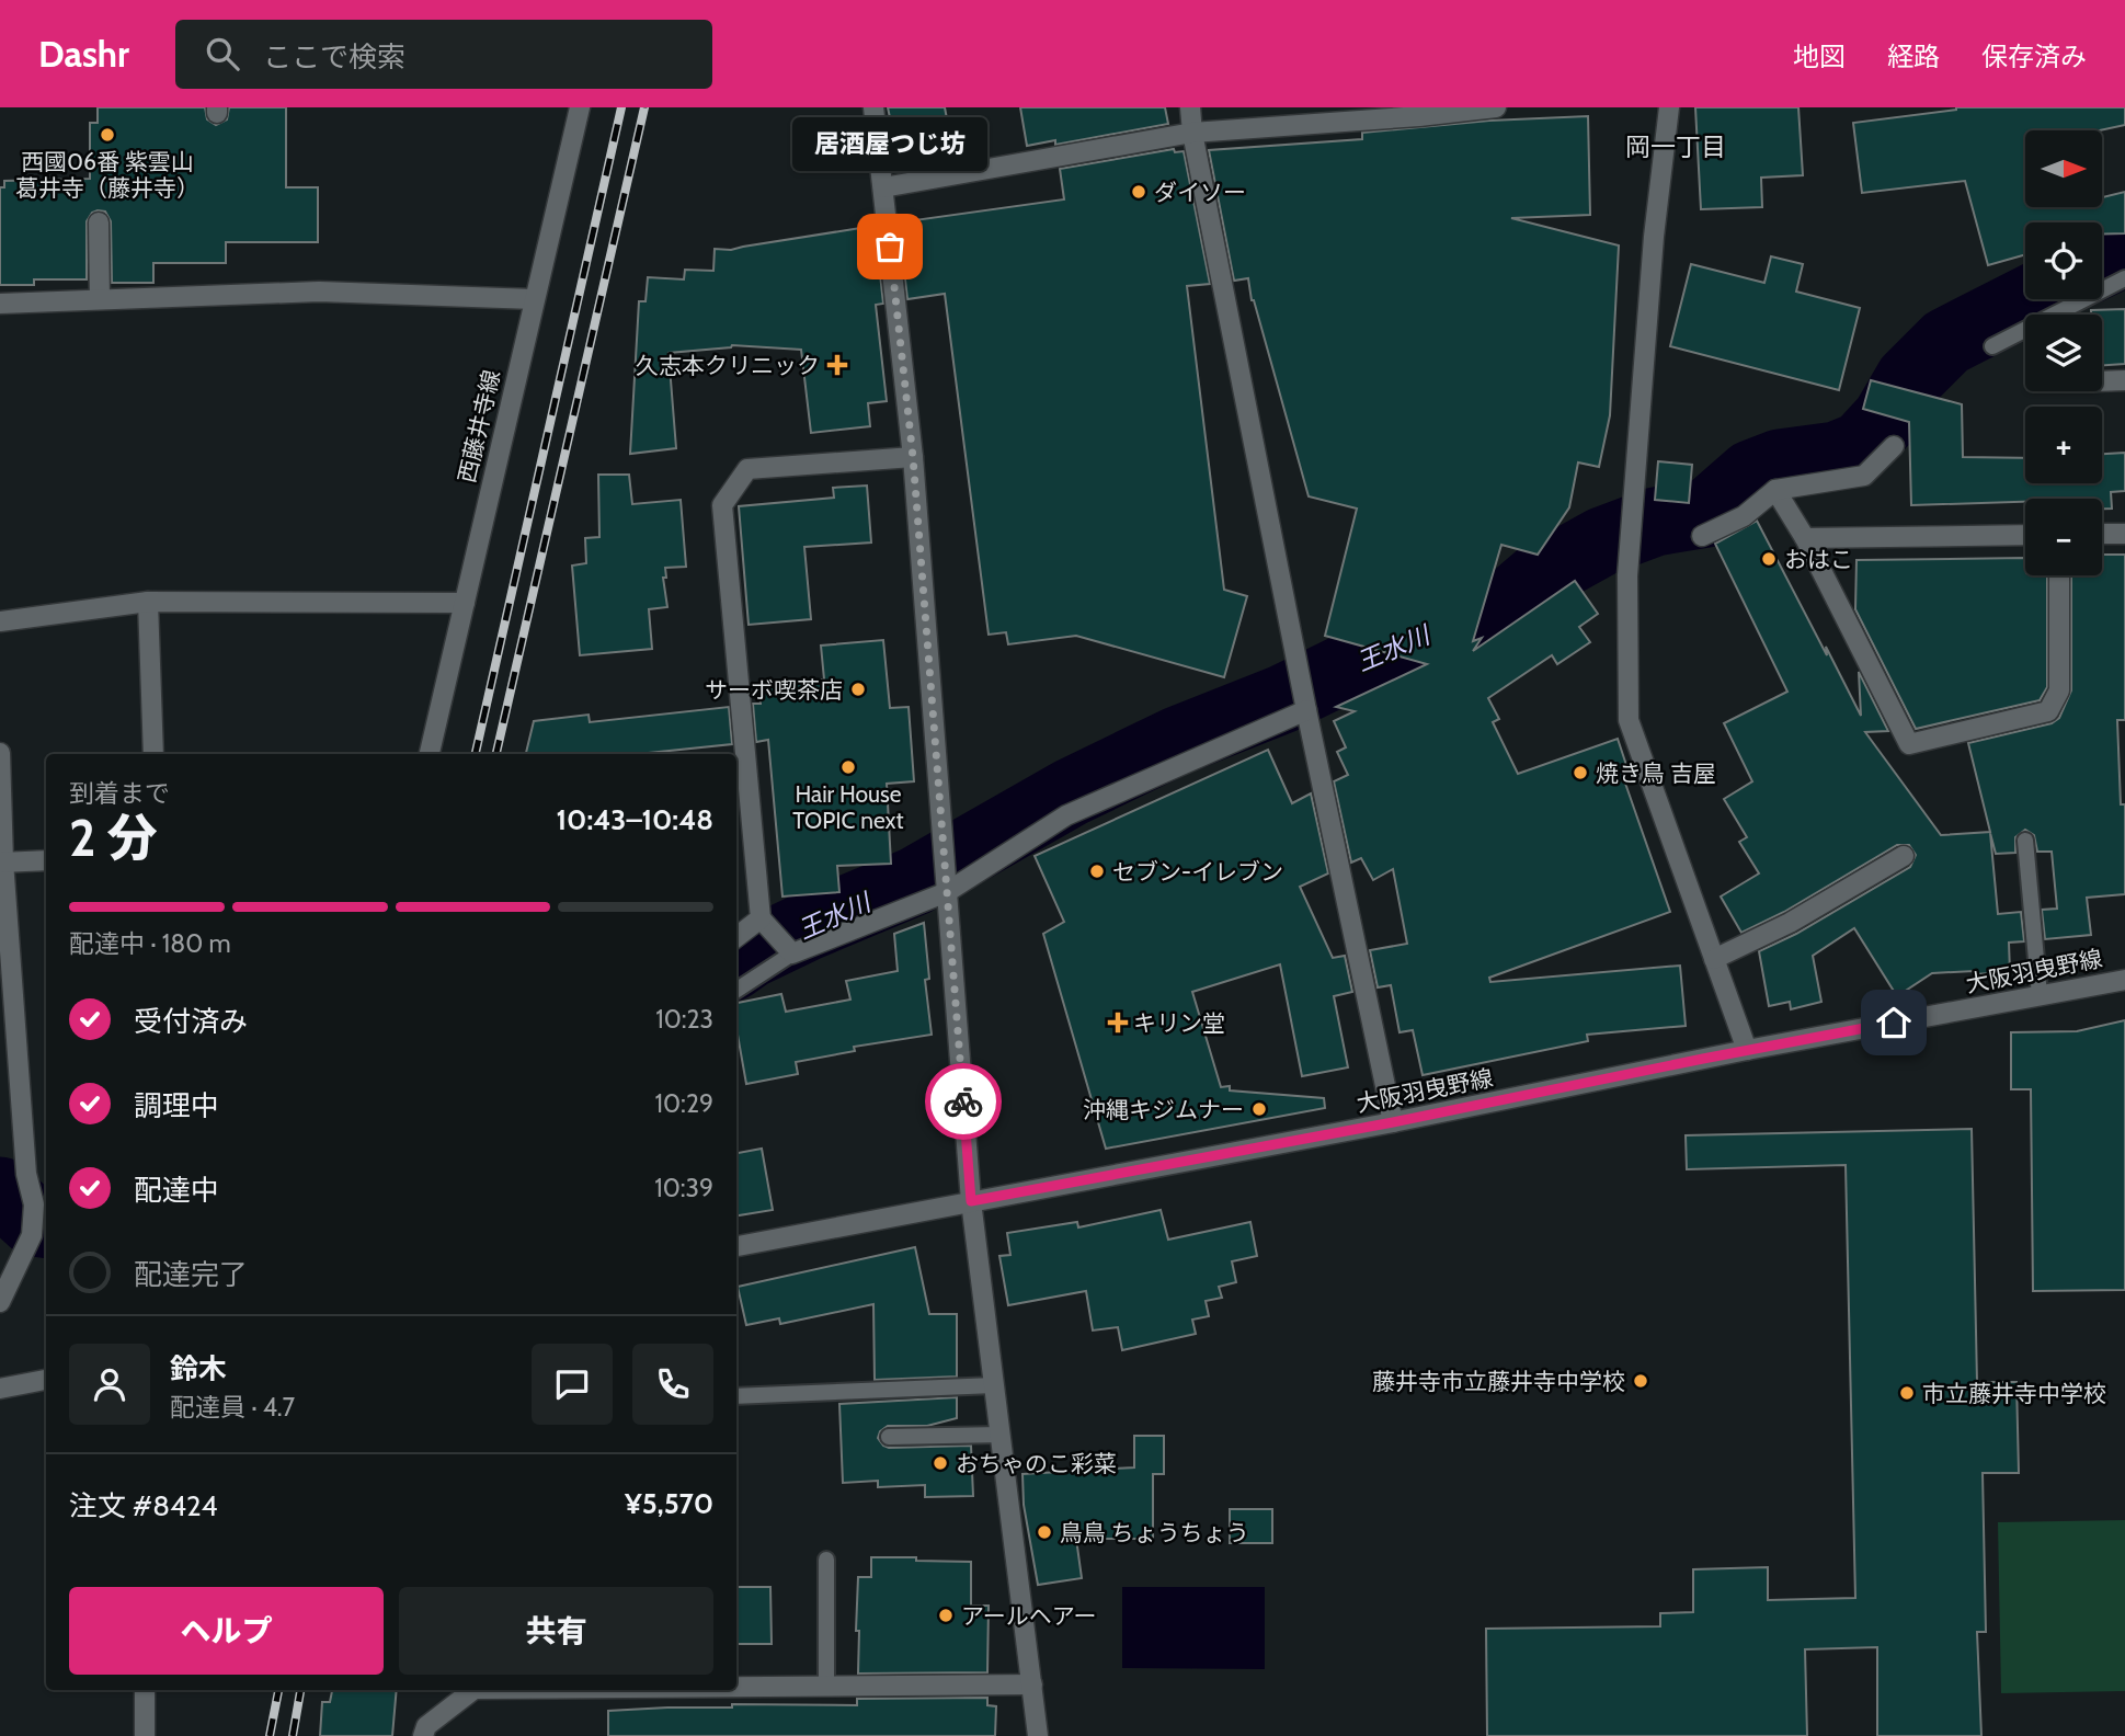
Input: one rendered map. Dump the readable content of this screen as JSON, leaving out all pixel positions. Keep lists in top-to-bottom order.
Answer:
{
  "streets": {
    "street": ["西藤井寺線", "大阪羽曳野線"]
  },
  "districts": ["岡一丁目"],
  "water": ["王水川"],
  "places": {
    "other": [
      "西國06番 紫雲山 葛井寺（藤井寺）",
      "ダイソー",
      "居酒屋つじ坊",
      "おはこ",
      "サーボ喫茶店",
      "Hair House TOPIC next",
      "焼き鳥 吉屋",
      "セブン-イレブン",
      "沖縄キジムナー",
      "藤井寺市立藤井寺中学校",
      "市立藤井寺中学校",
      "おちゃのこ彩菜",
      "鳥鳥 ちょうちょう",
      "アールヘアー"
    ],
    "health": ["久志本クリニック", "キリン堂"]
  },
  "north": "right",
  "page": {
    "header": "Dashr",
    "search": "ここで検索",
    "nav": ["地図", "経路", "保存済み"],
    "bubble": "居酒屋つじ坊",
    "map_buttons": ["+", "−"],
    "heading": ["2 分", "到着まで", "10:43–10:48"],
    "panel": [
      "鈴木",
      "配達員 · 4.7",
      "注文 #8424",
      "¥5,570"
    ],
    "bar": "配達中 · 180 m",
    "list": [
      ["受付済み", "10:23"],
      ["調理中", "10:29"],
      ["配達中", "10:39"],
      "配達完了"
    ],
    "buttons": ["ヘルプ", "共有"]
  }
}
